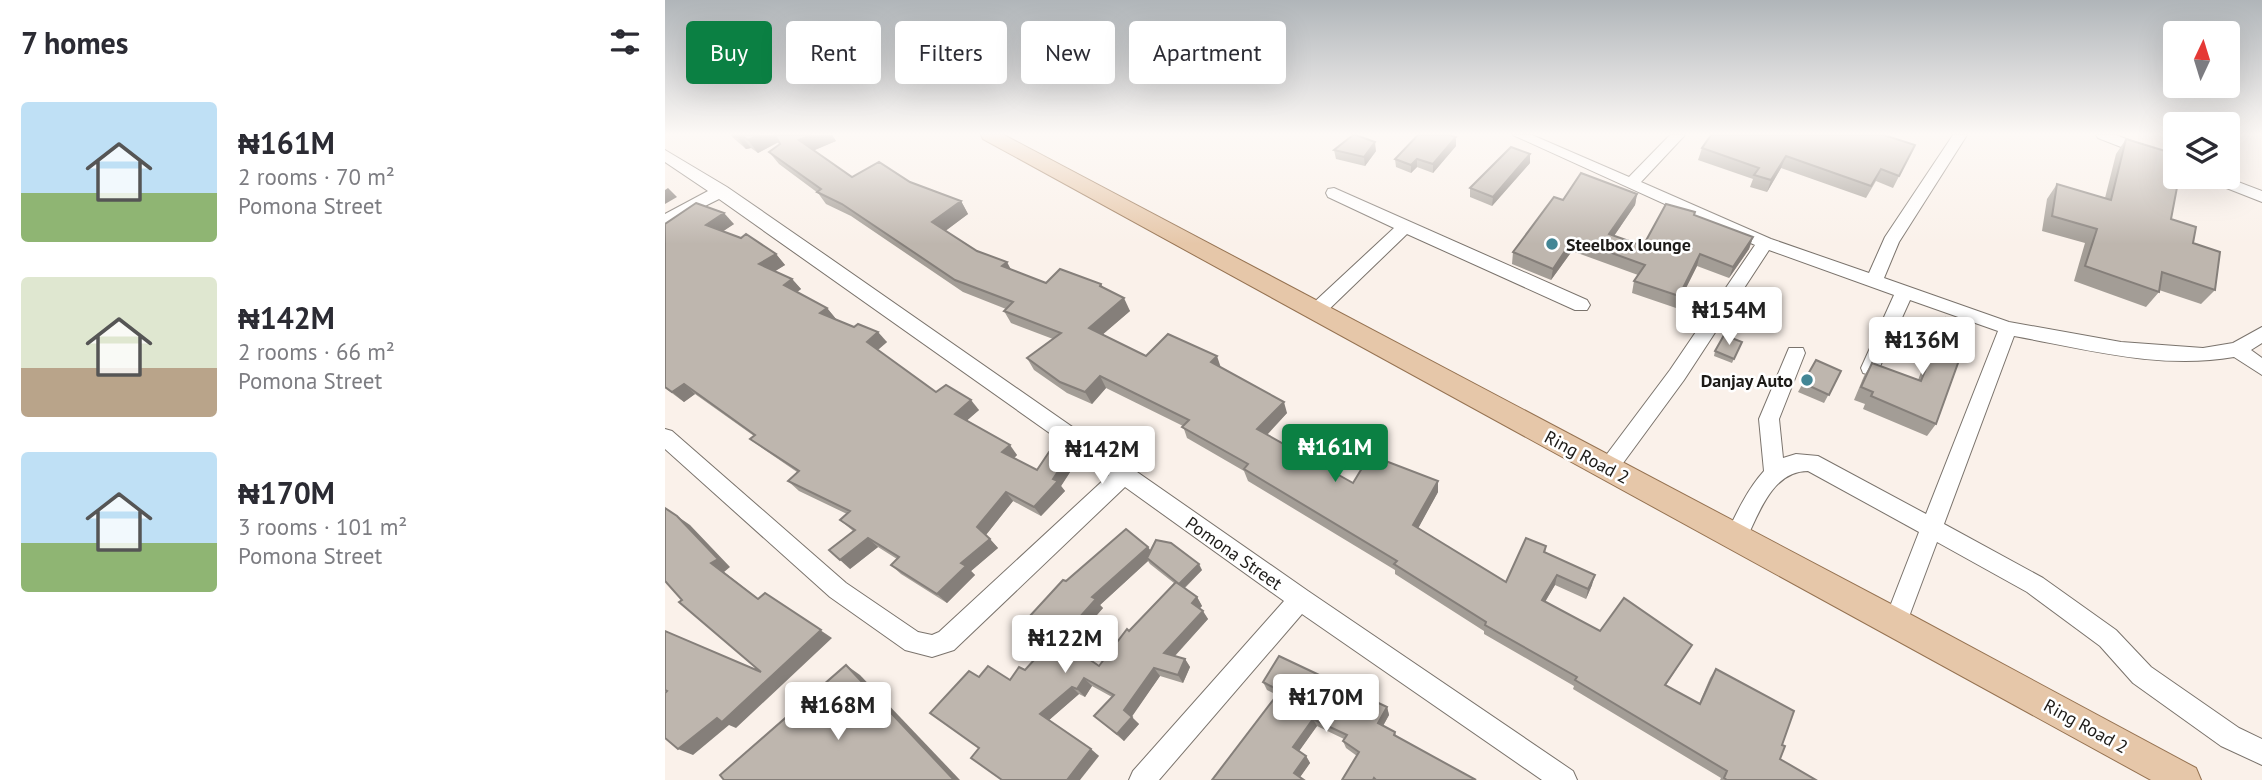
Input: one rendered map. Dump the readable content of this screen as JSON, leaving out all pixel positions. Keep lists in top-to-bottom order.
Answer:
{
  "streets": {
    "main road": ["Ring Road 2"],
    "street": ["Pomona Street"]
  },
  "places": ["Steelbox lounge", "Danjay Auto"],
  "north": "top",
  "page": {
    "heading": "7 homes",
    "chip": [
      "Buy",
      "Rent",
      "Filters",
      "New",
      "Apartment"
    ],
    "list": [
      {
        "name": "₦161M",
        "note": "2 rooms · 70 m² · Pomona Street"
      },
      {
        "name": "₦142M",
        "note": "2 rooms · 66 m² · Pomona Street"
      },
      {
        "name": "₦170M",
        "note": "3 rooms · 101 m² · Pomona Street"
      }
    ],
    "price": [
      "₦154M",
      "₦136M",
      "₦161M",
      "₦142M",
      "₦122M",
      "₦170M",
      "₦168M"
    ]
  }
}
